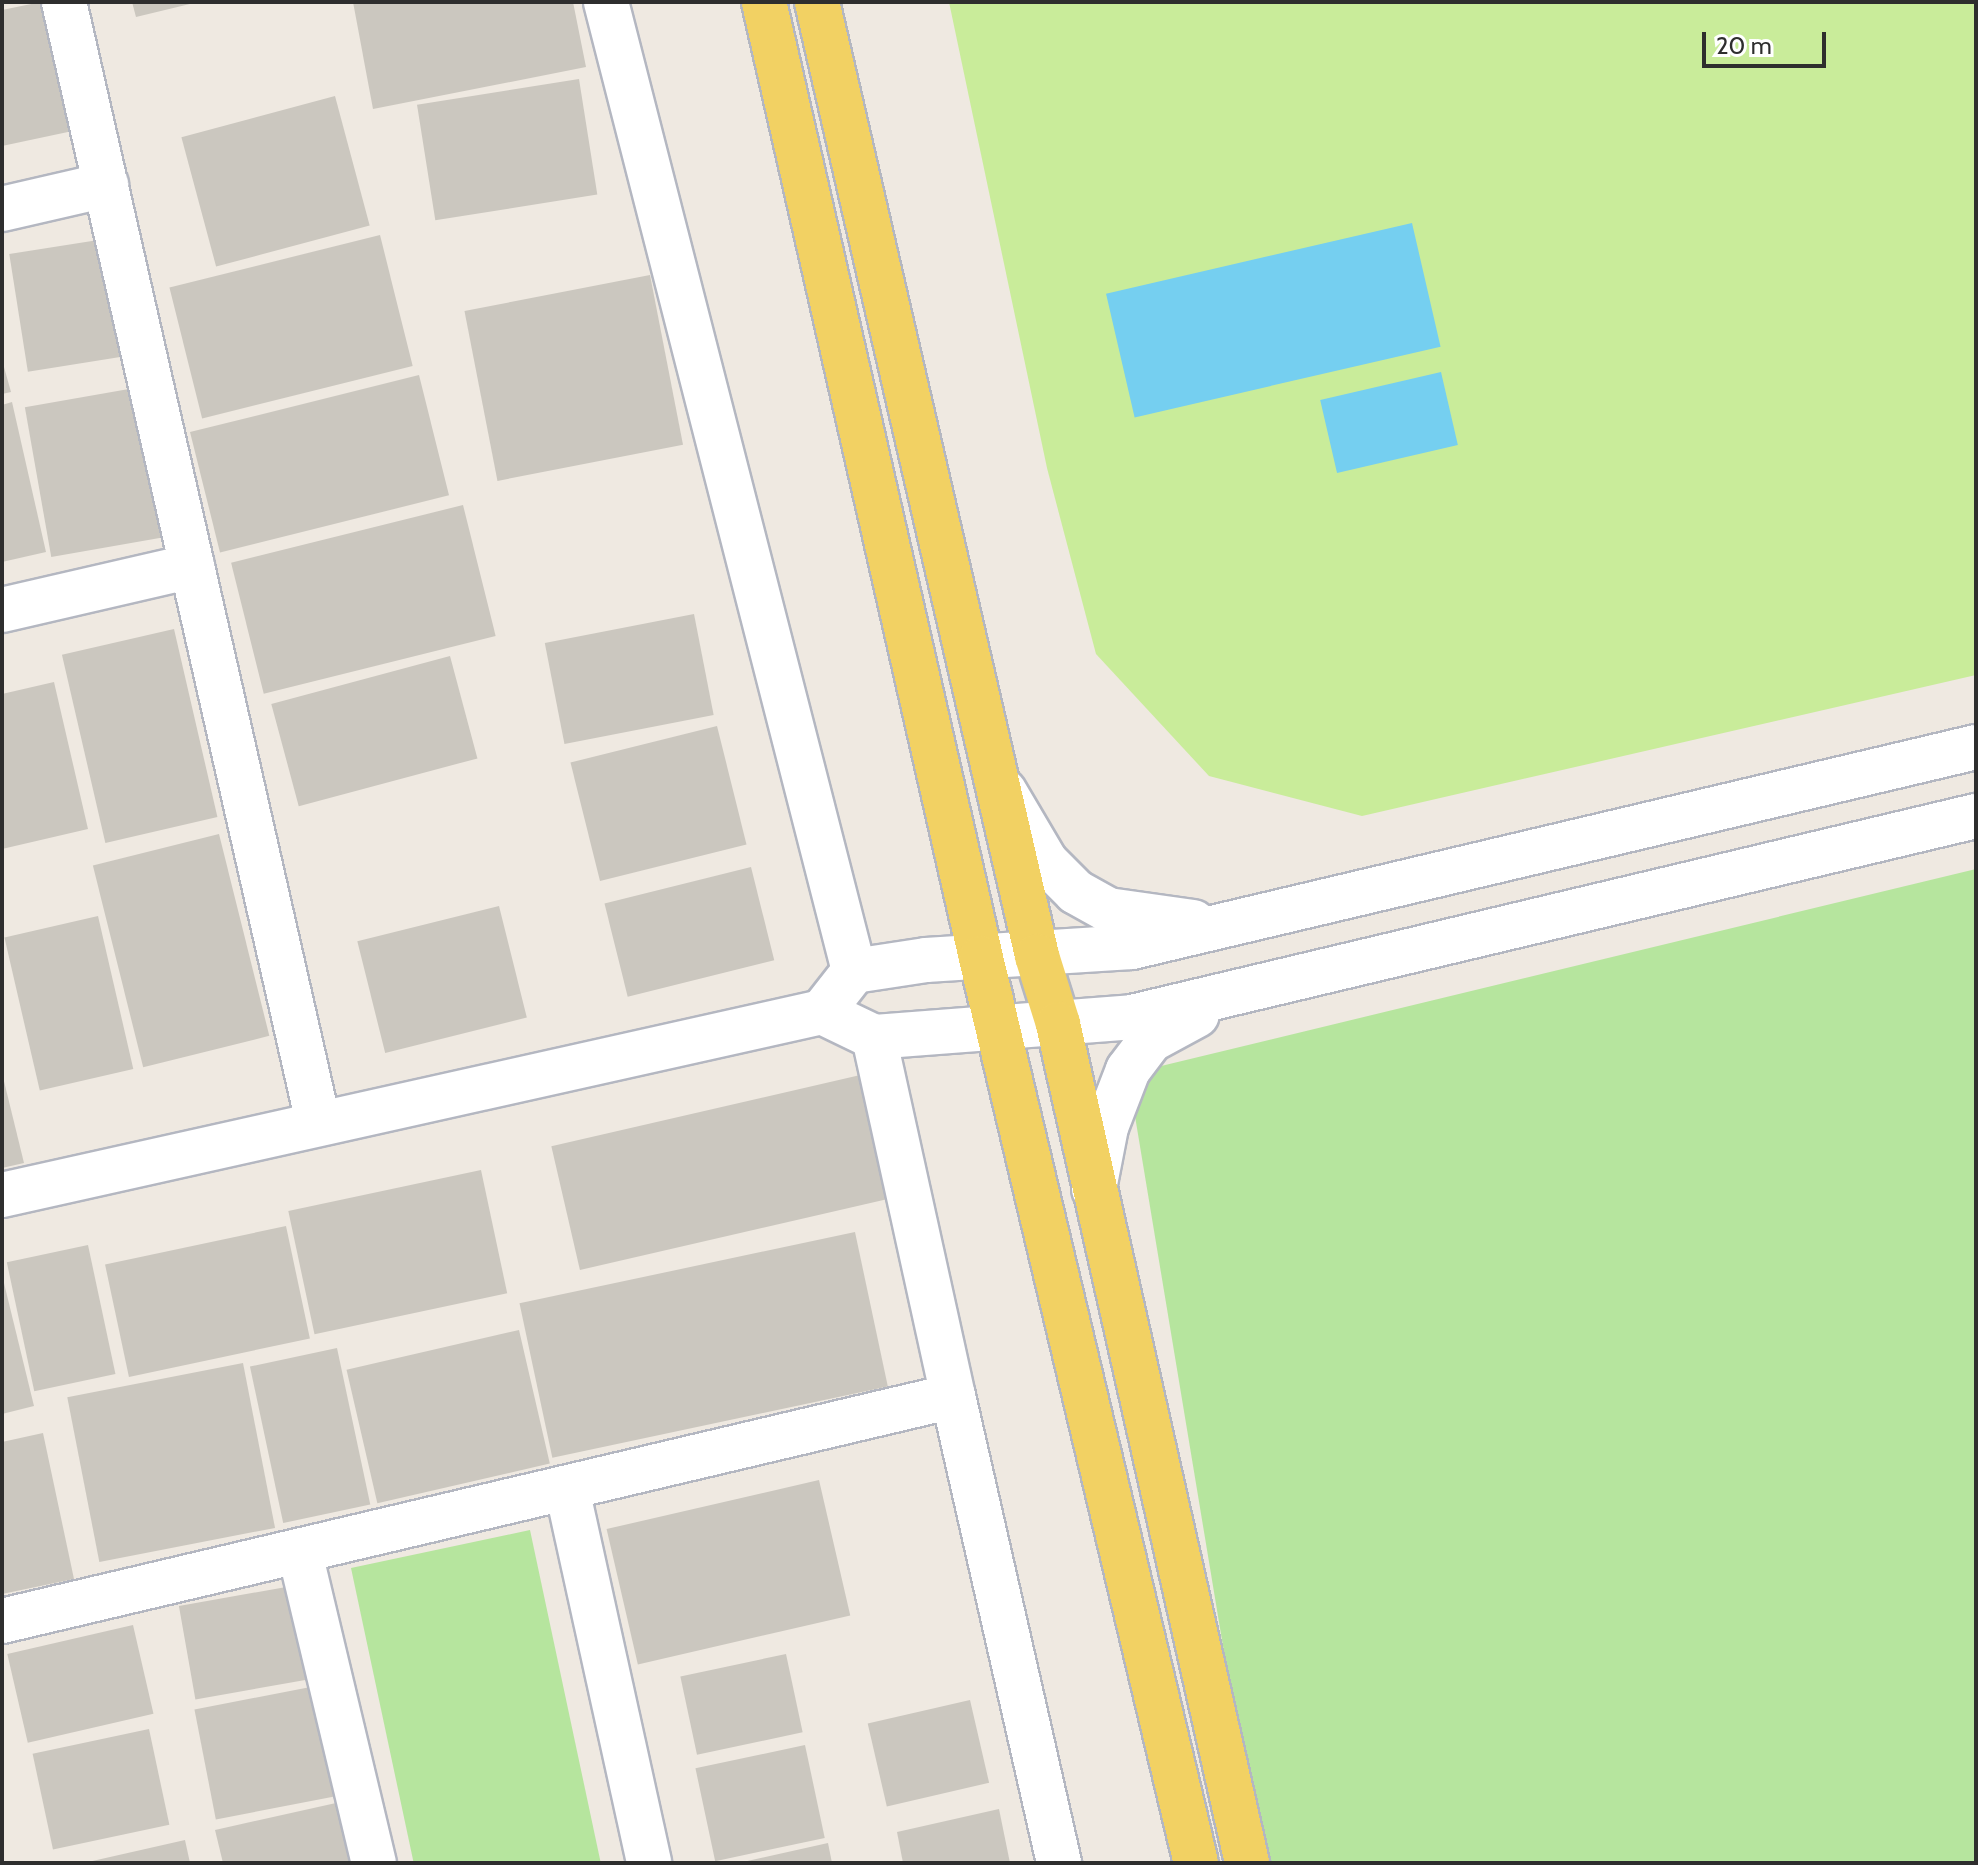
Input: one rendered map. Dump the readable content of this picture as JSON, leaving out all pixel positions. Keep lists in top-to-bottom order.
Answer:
{
  "scale_bar": "20 m"
}
